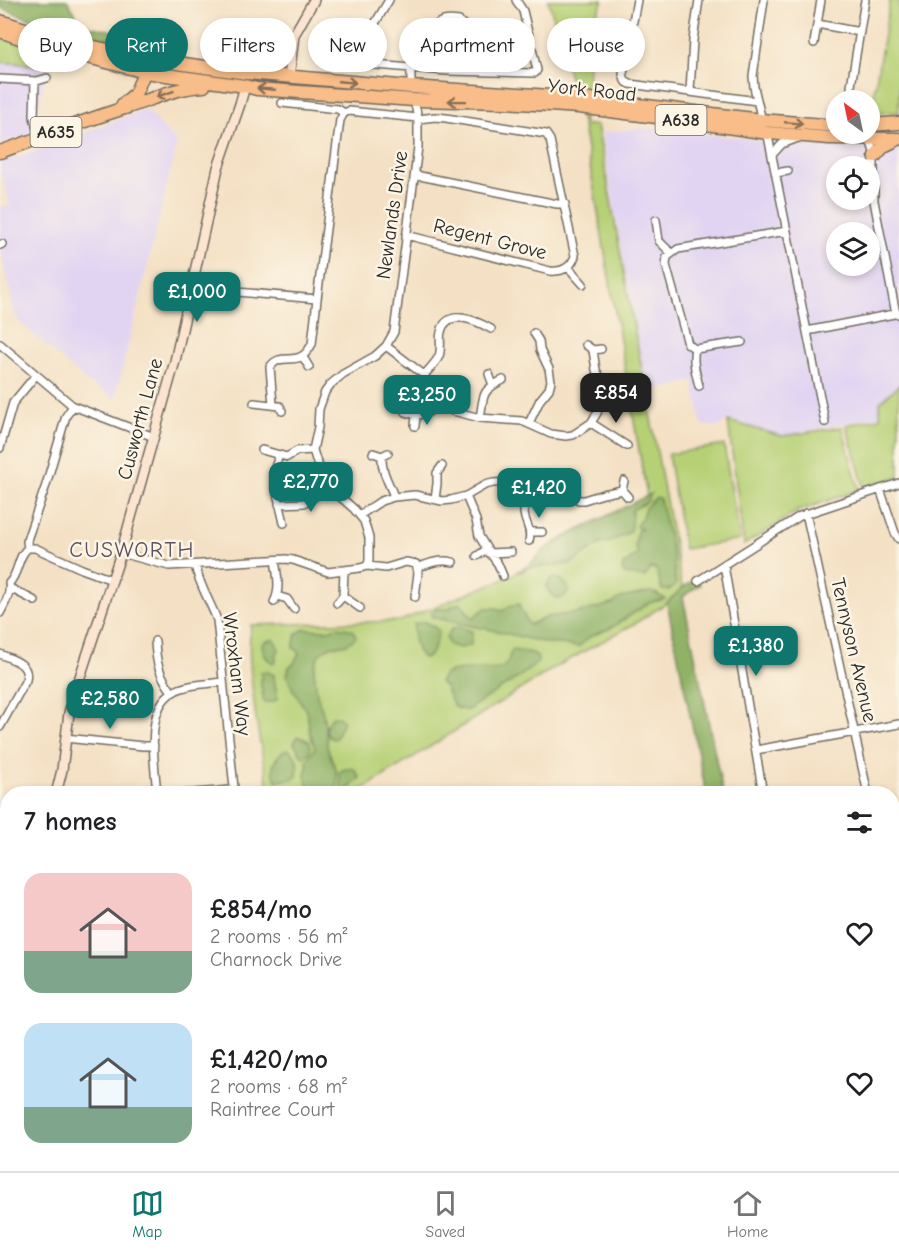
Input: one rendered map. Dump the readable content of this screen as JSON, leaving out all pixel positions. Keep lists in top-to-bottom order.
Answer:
{
  "streets": {
    "highway": ["York Road", "A638", "A635"],
    "street": [
      "Newlands Drive",
      "Regent Grove",
      "Cusworth Lane",
      "Tennyson Avenue",
      "Wroxham Way"
    ]
  },
  "crossings": [
    ["York Road", "A635"],
    ["York Road", "Newlands Drive"],
    ["York Road", "Cusworth Lane"],
    ["Newlands Drive", "Regent Grove"]
  ],
  "districts": ["CUSWORTH"],
  "north": "top left",
  "page": {
    "chip": [
      "Buy",
      "Rent",
      "Filters",
      "New",
      "Apartment",
      "House"
    ],
    "price": [
      "£1,000",
      "£854",
      "£3,250",
      "£2,770",
      "£1,420",
      "£1,380",
      "£2,580"
    ],
    "heading": "7 homes",
    "list": [
      {
        "name": "£854/mo",
        "note": "2 rooms · 56 m² · Charnock Drive"
      },
      {
        "name": "£1,420/mo",
        "note": "2 rooms · 68 m² · Raintree Court"
      }
    ],
    "tabs": ["Map", "Saved", "Home"]
  }
}
